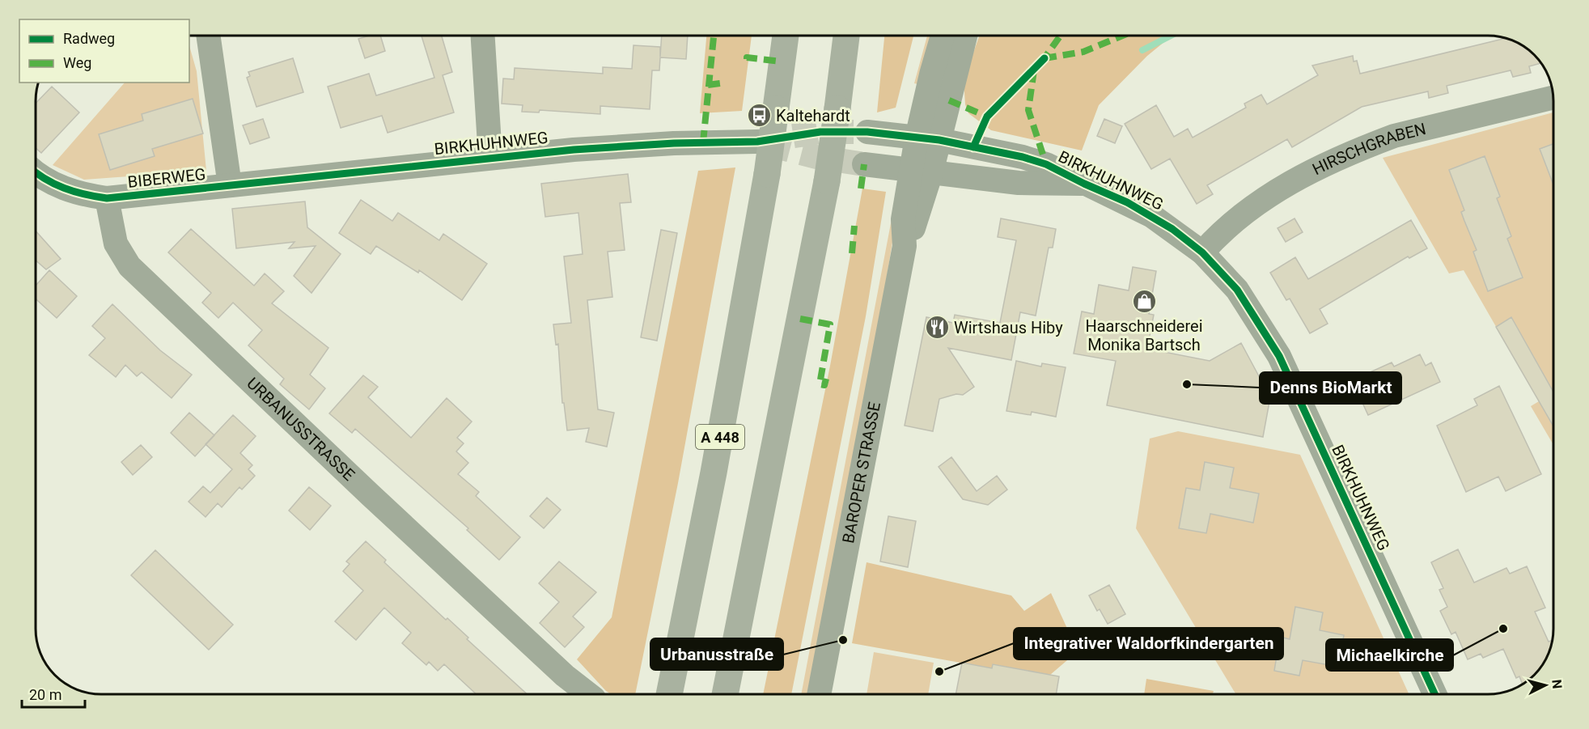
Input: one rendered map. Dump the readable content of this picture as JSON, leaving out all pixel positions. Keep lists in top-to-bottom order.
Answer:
{
  "streets": {
    "highway": ["A 448"],
    "street": [
      "BIRKHUHNWEG",
      "HIRSCHGRABEN",
      "BIBERWEG",
      "URBANUSSTRASSE",
      "BAROPER STRASSE"
    ]
  },
  "crossings": [
    ["BIRKHUHNWEG", "HIRSCHGRABEN"],
    ["BIRKHUHNWEG", "BIBERWEG"],
    ["BIRKHUHNWEG", "BAROPER STRASSE"],
    ["BIBERWEG", "URBANUSSTRASSE"]
  ],
  "places": {
    "bus stop": ["Kaltehardt"],
    "shop": ["Haarschneiderei Monika Bartsch"],
    "restaurant": ["Wirtshaus Hiby"],
    "other": [
      "Denns BioMarkt",
      "Michaelkirche",
      "Urbanusstraße",
      "Integrativer Waldorfkindergarten"
    ]
  },
  "legend": ["Radweg", "Weg"],
  "scale_bar": "20 m",
  "north": "right"
}
